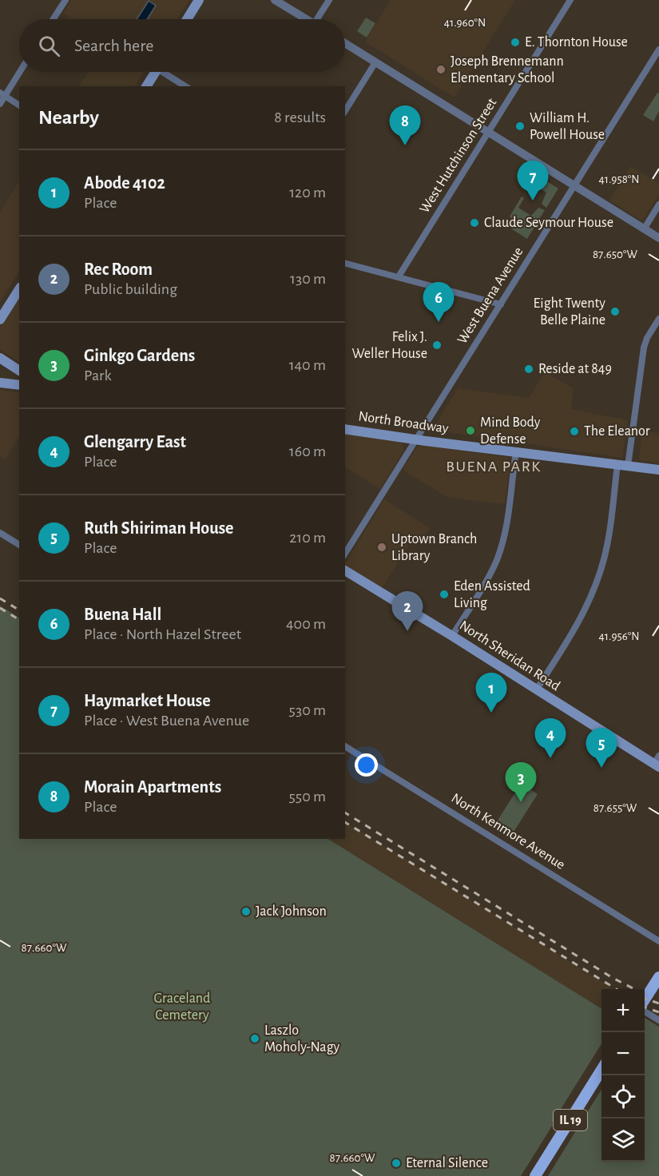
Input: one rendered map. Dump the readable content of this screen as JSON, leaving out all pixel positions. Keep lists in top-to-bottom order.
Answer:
{
  "streets": {
    "main road": ["North Broadway", "North Sheridan Road", "IL 19"],
    "street": ["West Hutchinson Street", "West Buena Avenue", "North Kenmore Avenue"]
  },
  "crossings": [
    ["West Buena Avenue", "North Broadway"]
  ],
  "districts": ["BUENA PARK"],
  "parks": ["Graceland Cemetery"],
  "places": [
    "E. Thornton House",
    "Joseph Brennemann Elementary School",
    "William H. Powell House",
    "Claude Seymour House",
    "Eight Twenty Belle Plaine",
    "Felix J. Weller House",
    "Reside at 849",
    "Mind Body Defense",
    "The Eleanor",
    "Uptown Branch Library",
    "Eden Assisted Living",
    "Jack Johnson",
    "Laszlo Moholy-Nagy",
    "Eternal Silence"
  ],
  "page": {
    "search": "Search here",
    "heading": ["Nearby", "8 results"],
    "pins": [
      "8",
      "7",
      "6",
      "2",
      "1",
      "4",
      "5",
      "3"
    ],
    "list": [
      {
        "mark": "1",
        "name": "Abode 4102",
        "note": "Place",
        "value": "120 m"
      },
      {
        "mark": "2",
        "name": "Rec Room",
        "note": "Public building",
        "value": "130 m"
      },
      {
        "mark": "3",
        "name": "Ginkgo Gardens",
        "note": "Park",
        "value": "140 m"
      },
      {
        "mark": "4",
        "name": "Glengarry East",
        "note": "Place",
        "value": "160 m"
      },
      {
        "mark": "5",
        "name": "Ruth Shiriman House",
        "note": "Place",
        "value": "210 m"
      },
      {
        "mark": "6",
        "name": "Buena Hall",
        "note": "Place · North Hazel Street",
        "value": "400 m"
      },
      {
        "mark": "7",
        "name": "Haymarket House",
        "note": "Place · West Buena Avenue",
        "value": "530 m"
      },
      {
        "mark": "8",
        "name": "Morain Apartments",
        "note": "Place",
        "value": "550 m"
      }
    ],
    "map_buttons": ["+", "−"]
  },
  "coordinates": [
    "41.960°N",
    "41.958°N",
    "87.650°W",
    "41.956°N",
    "87.655°W",
    "87.660°W"
  ]
}
